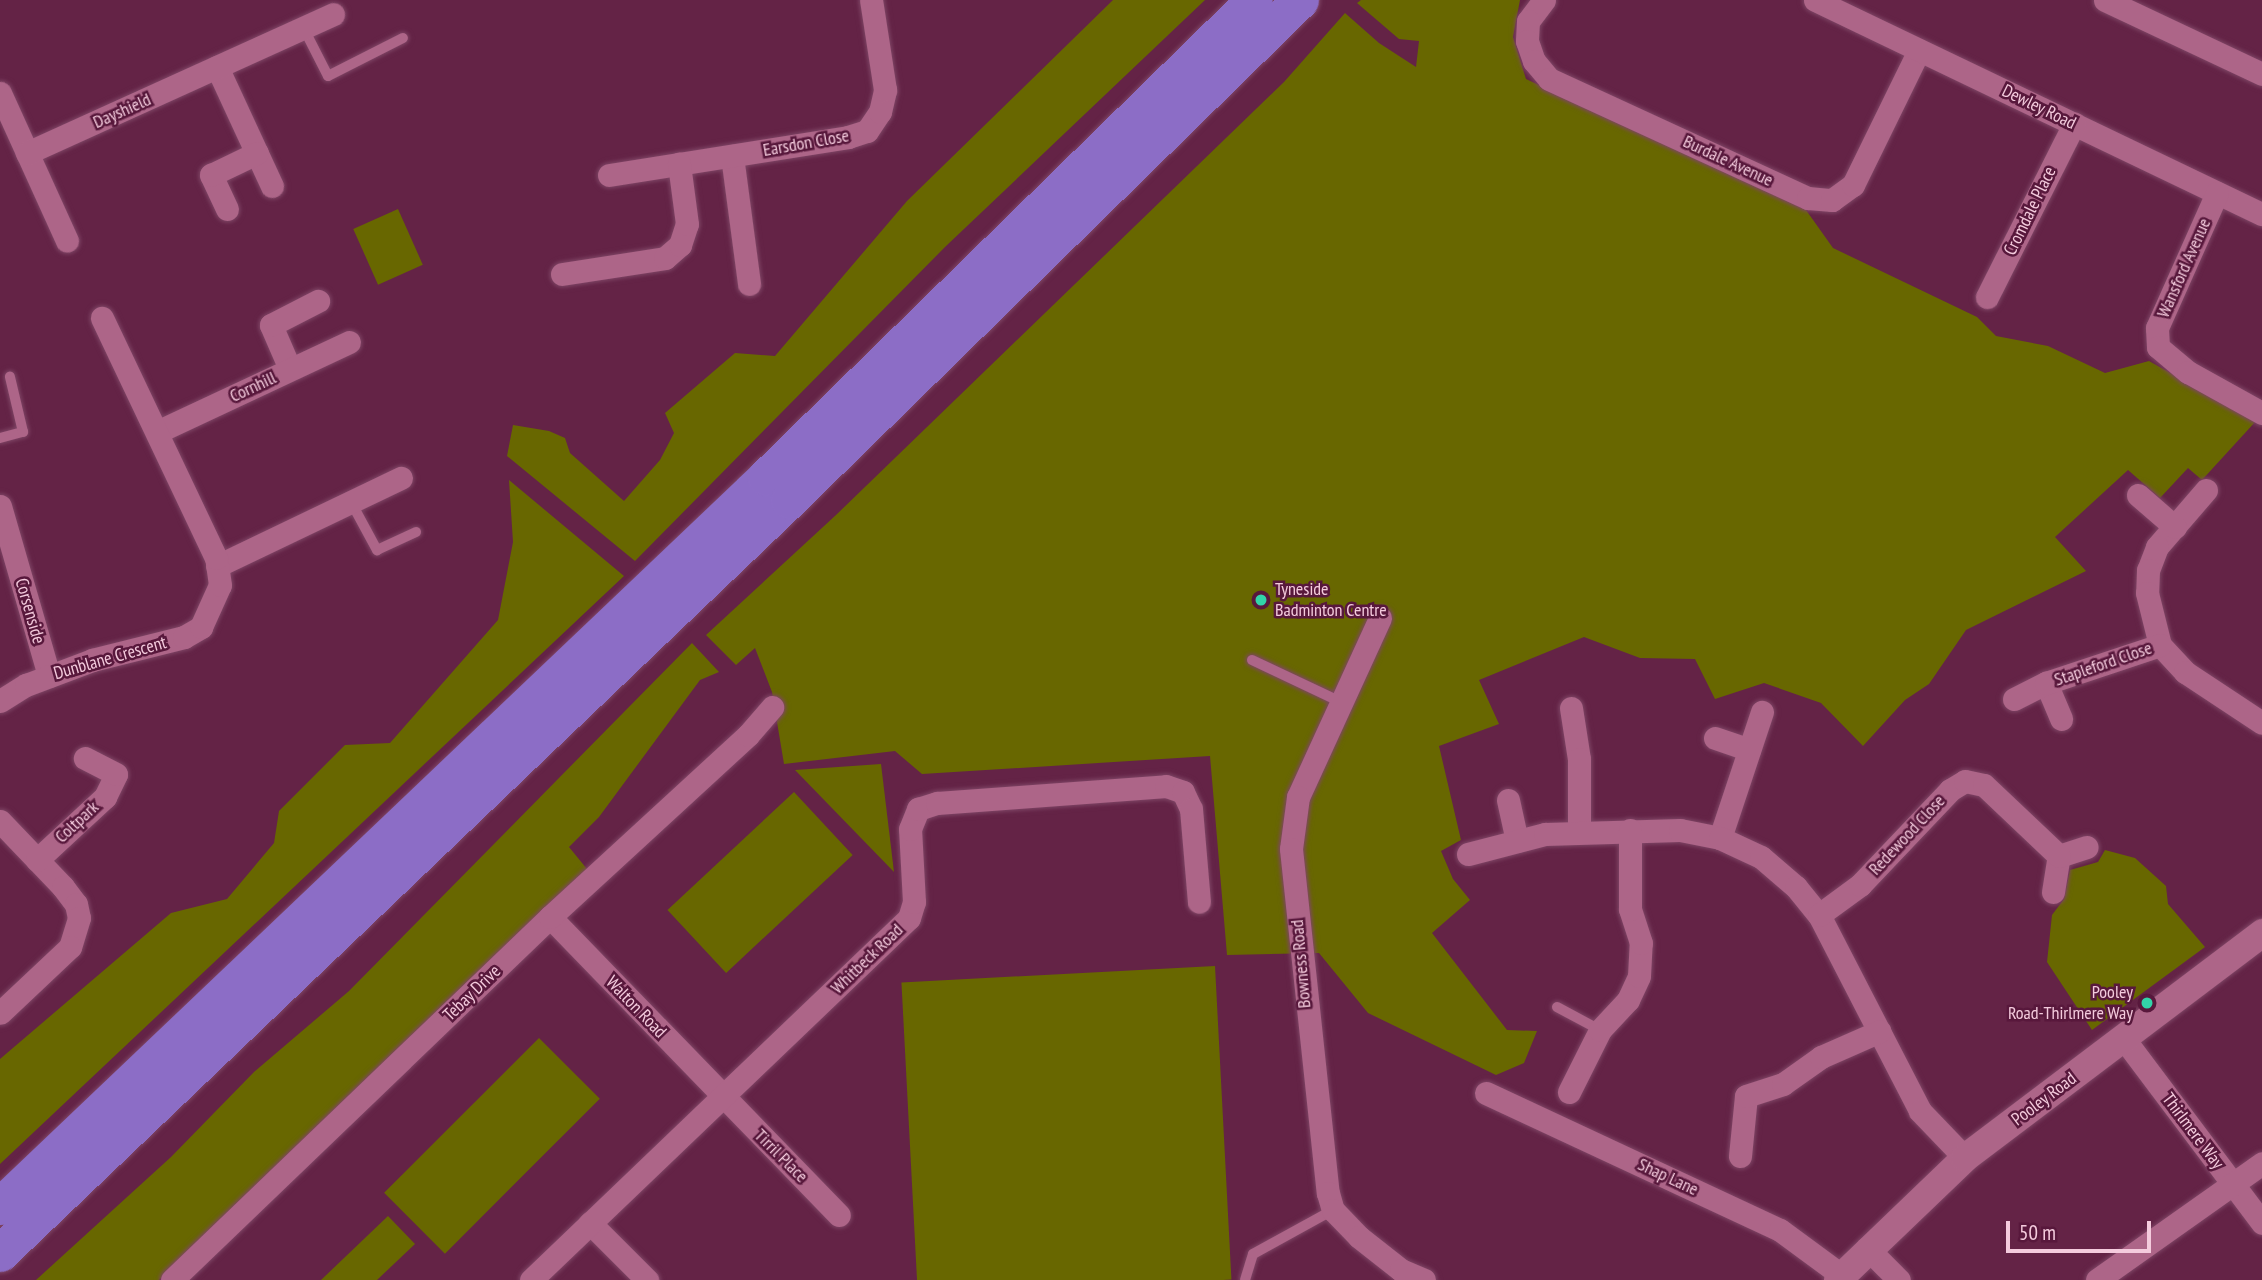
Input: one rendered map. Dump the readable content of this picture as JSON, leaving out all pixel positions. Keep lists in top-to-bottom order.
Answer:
{
  "streets": {
    "street": [
      "Dewley Road",
      "Dayshield",
      "Earsdon Close",
      "Burdale Avenue",
      "Cromdale Place",
      "Wansford Avenue",
      "Cornhill",
      "Corsenside",
      "Dunblane Crescent",
      "Stapleford Close",
      "Coltpark",
      "Redewood Close",
      "Whitbeck Road",
      "Bowness Road",
      "Tebay Drive",
      "Walton Road",
      "Pooley Road",
      "Thirlmere Way",
      "Tirril Place",
      "Shap Lane"
    ]
  },
  "crossings": [
    ["Dewley Road", "Burdale Avenue"],
    ["Dewley Road", "Cromdale Place"],
    ["Dewley Road", "Wansford Avenue"],
    ["Corsenside", "Dunblane Crescent"],
    ["Whitbeck Road", "Walton Road"],
    ["Whitbeck Road", "Tirril Place"],
    ["Tebay Drive", "Walton Road"],
    ["Walton Road", "Tirril Place"],
    ["Pooley Road", "Thirlmere Way"],
    ["Pooley Road", "Shap Lane"]
  ],
  "places": ["Tyneside Badminton Centre", "Pooley Road-Thirlmere Way"],
  "scale_bar": "50 m"
}
